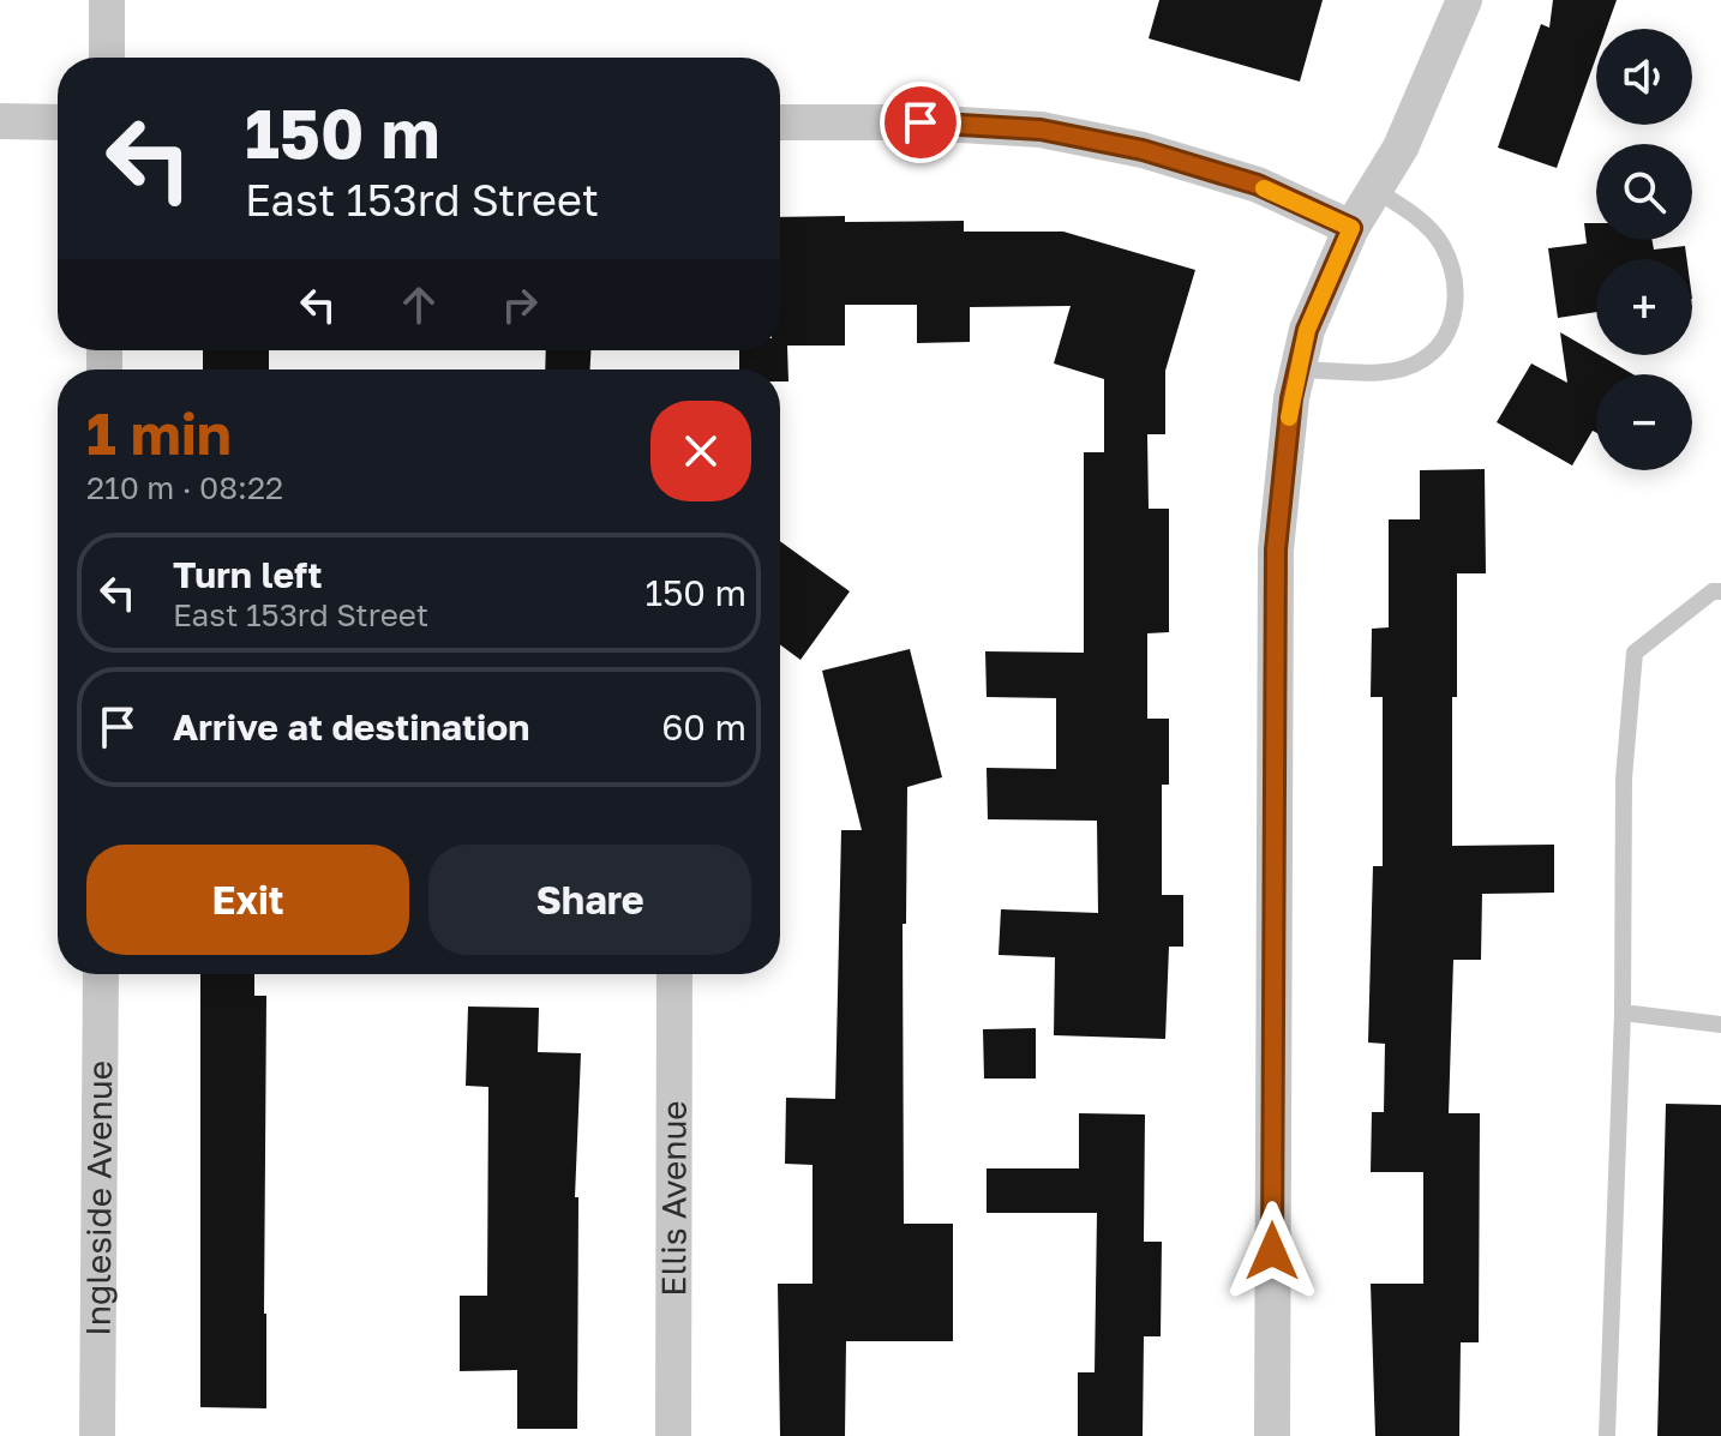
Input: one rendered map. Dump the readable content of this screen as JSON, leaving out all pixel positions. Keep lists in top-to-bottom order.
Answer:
{
  "streets": {
    "street": ["Ingleside Avenue", "Ellis Avenue"]
  },
  "page": {
    "map_buttons": ["+", "−"],
    "turn": ["150 m", "East 153rd Street"],
    "heading": ["1 min", "210 m · 08:22"],
    "list": [
      {
        "name": "Turn left",
        "note": "East 153rd Street",
        "value": "150 m"
      },
      {
        "name": "Arrive at destination",
        "value": "60 m"
      }
    ],
    "buttons": ["Exit", "Share"]
  }
}
